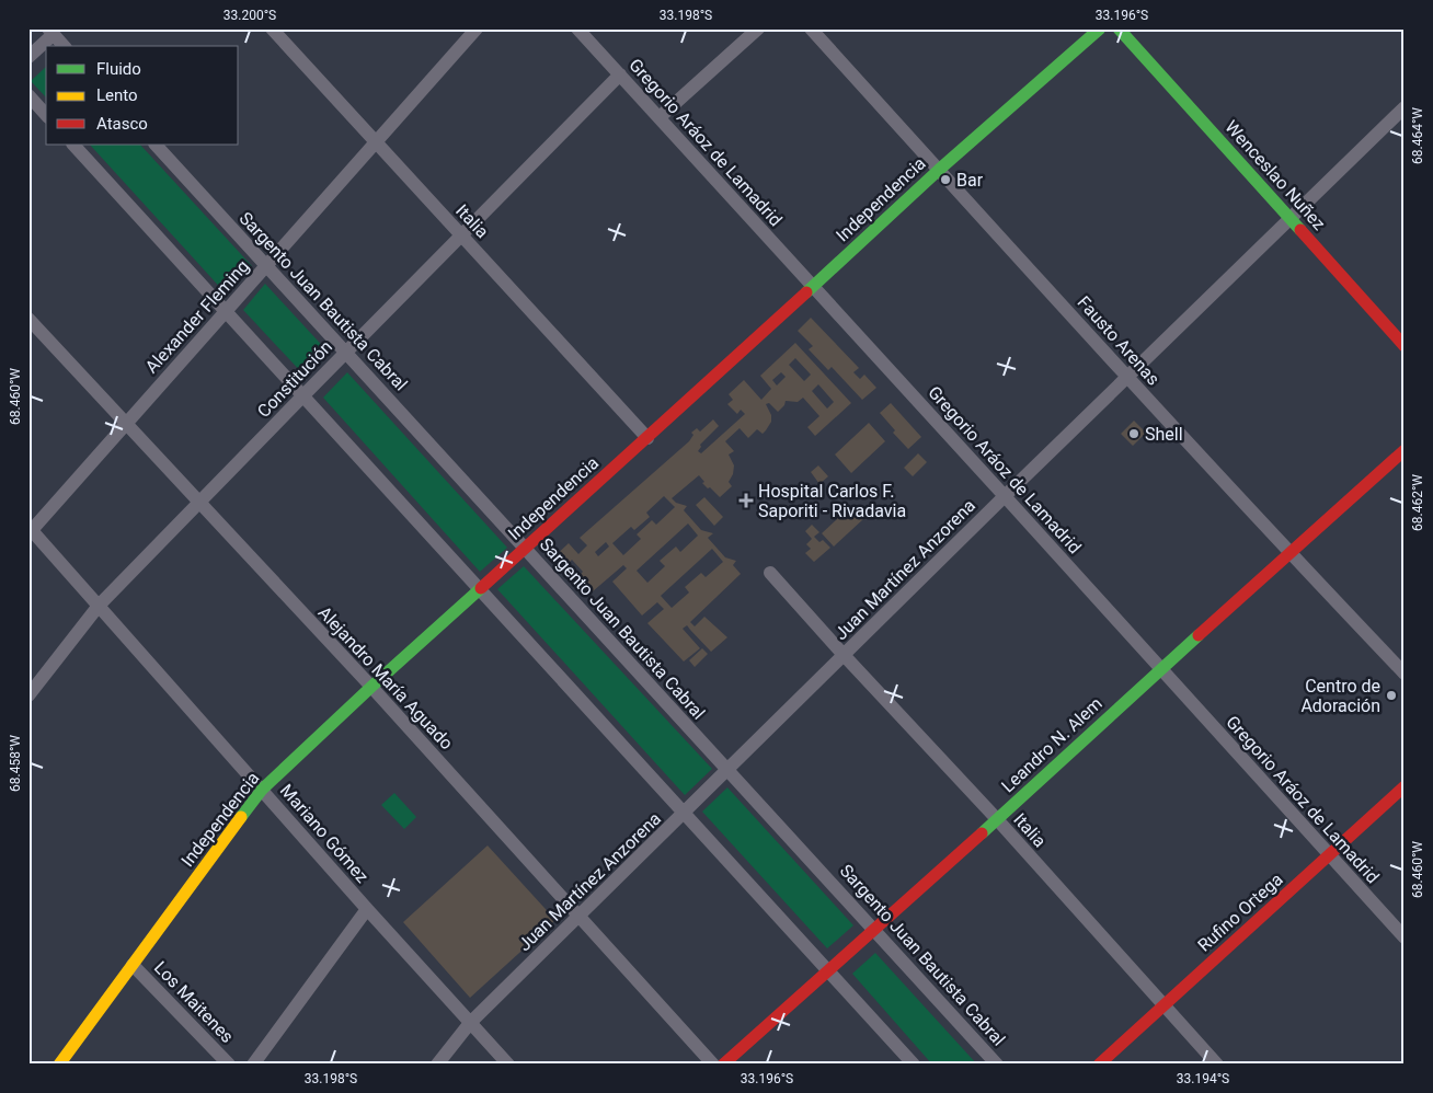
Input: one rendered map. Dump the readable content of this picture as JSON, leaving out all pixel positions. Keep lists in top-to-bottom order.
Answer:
{
  "streets": {
    "street": [
      "Gregorio Aráoz de Lamadrid",
      "Wenceslao Nuñez",
      "Independencia",
      "Italia",
      "Sargento Juan Bautista Cabral",
      "Alexander Fleming",
      "Fausto Arenas",
      "Constitución",
      "Juan Martínez Anzorena",
      "Alejandro María Aguado",
      "Leandro N. Alem",
      "Mariano Gómez",
      "Rufino Ortega",
      "Los Maitenes"
    ]
  },
  "crossings": [
    ["Gregorio Aráoz de Lamadrid", "Independencia"],
    ["Gregorio Aráoz de Lamadrid", "Constitución"],
    ["Gregorio Aráoz de Lamadrid", "Juan Martínez Anzorena"],
    ["Gregorio Aráoz de Lamadrid", "Leandro N. Alem"],
    ["Gregorio Aráoz de Lamadrid", "Rufino Ortega"],
    ["Wenceslao Nuñez", "Juan Martínez Anzorena"],
    ["Independencia", "Italia"],
    ["Independencia", "Sargento Juan Bautista Cabral"],
    ["Independencia", "Fausto Arenas"],
    ["Independencia", "Alejandro María Aguado"],
    ["Independencia", "Mariano Gómez"],
    ["Independencia", "Los Maitenes"],
    ["Italia", "Alexander Fleming"],
    ["Italia", "Constitución"],
    ["Italia", "Juan Martínez Anzorena"],
    ["Italia", "Leandro N. Alem"],
    ["Italia", "Rufino Ortega"],
    ["Sargento Juan Bautista Cabral", "Alexander Fleming"],
    ["Sargento Juan Bautista Cabral", "Constitución"],
    ["Sargento Juan Bautista Cabral", "Juan Martínez Anzorena"],
    ["Sargento Juan Bautista Cabral", "Leandro N. Alem"],
    ["Alexander Fleming", "Alejandro María Aguado"],
    ["Alexander Fleming", "Mariano Gómez"],
    ["Fausto Arenas", "Juan Martínez Anzorena"],
    ["Fausto Arenas", "Leandro N. Alem"],
    ["Constitución", "Alejandro María Aguado"],
    ["Constitución", "Mariano Gómez"],
    ["Juan Martínez Anzorena", "Alejandro María Aguado"],
    ["Juan Martínez Anzorena", "Mariano Gómez"]
  ],
  "places": {
    "other": ["Bar", "Shell", "Centro de Adoración"],
    "health": ["Hospital Carlos F. Saporiti - Rivadavia"]
  },
  "legend": ["Fluido", "Lento", "Atasco"],
  "coordinates": [
    "33.200°S",
    "33.198°S",
    "33.196°S",
    "68.464°W",
    "68.460°W",
    "68.462°W",
    "68.458°W",
    "33.194°S"
  ]
}
